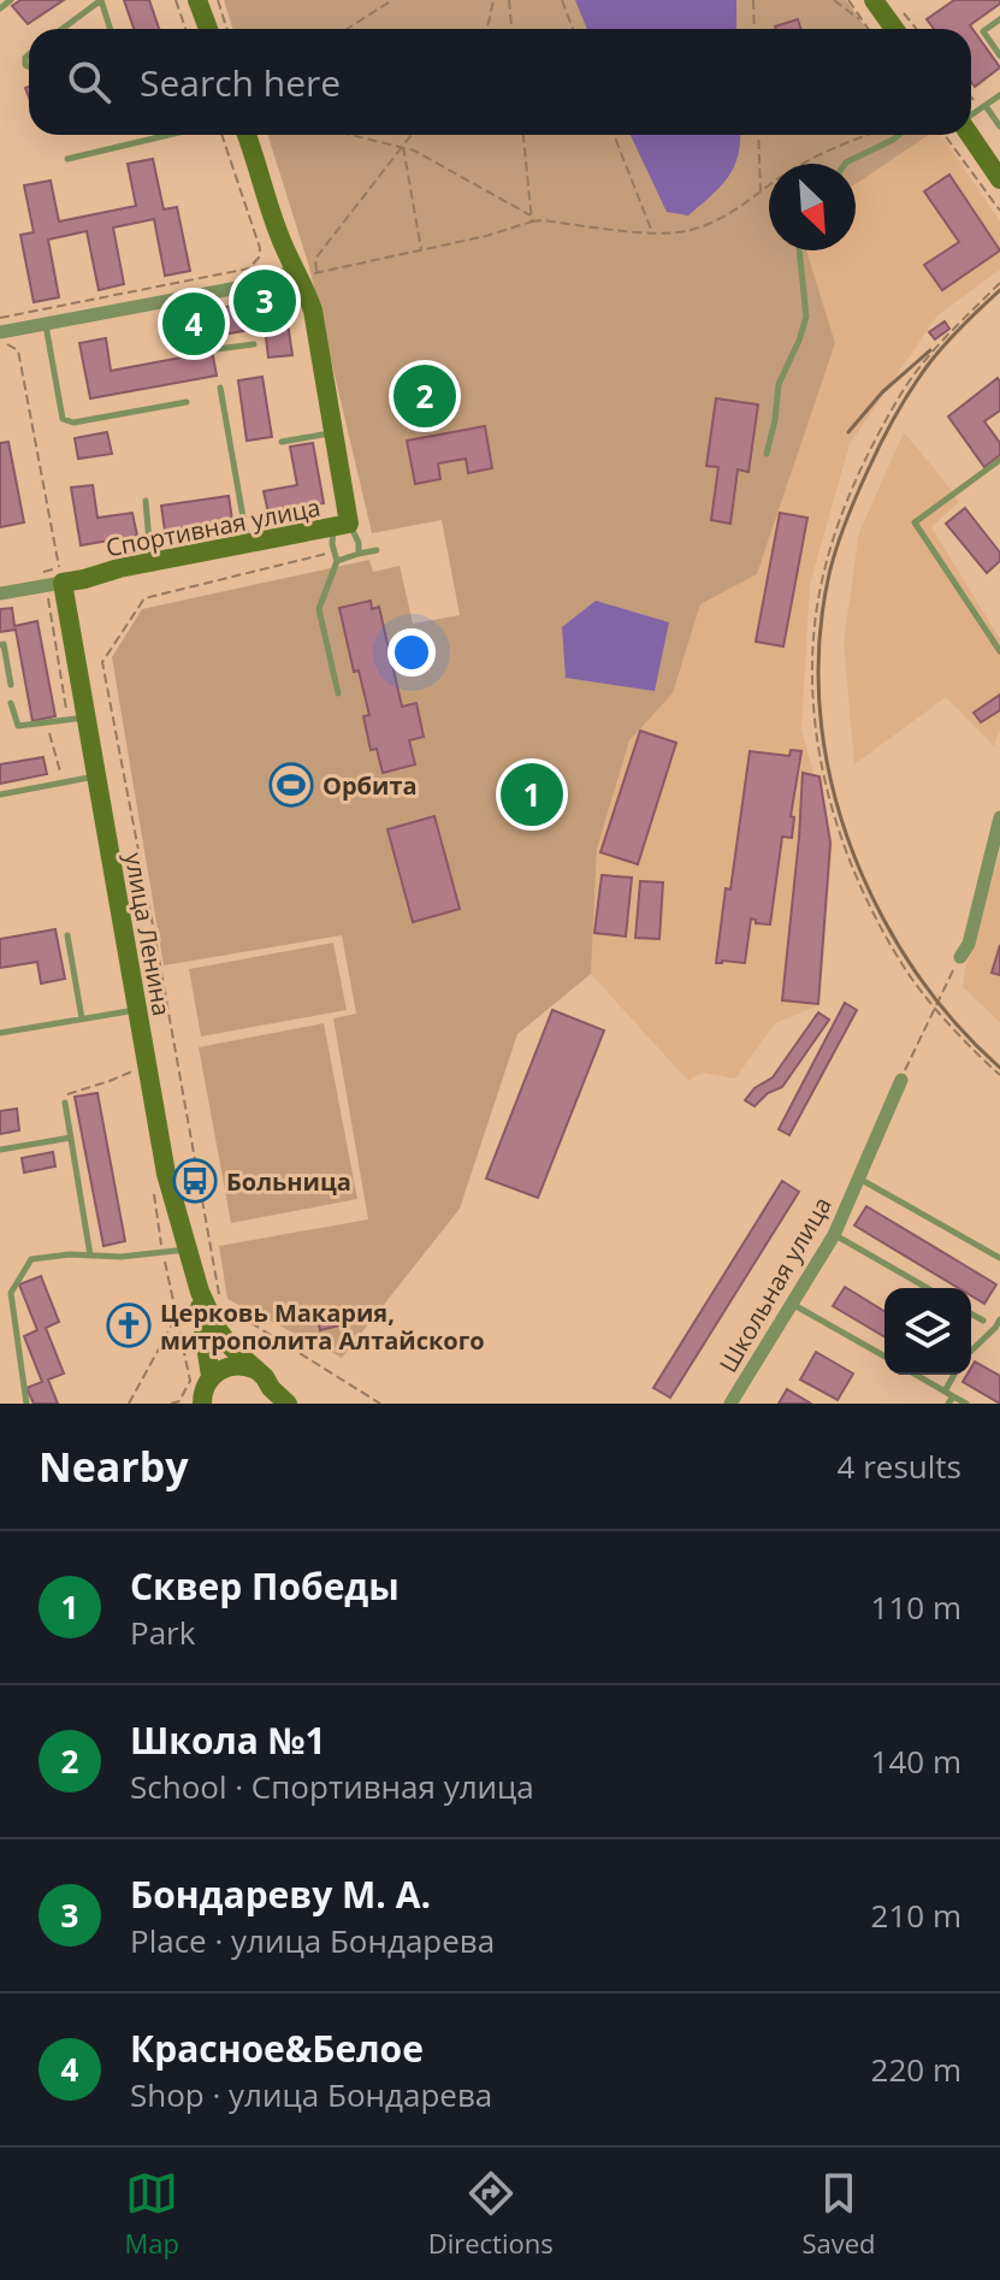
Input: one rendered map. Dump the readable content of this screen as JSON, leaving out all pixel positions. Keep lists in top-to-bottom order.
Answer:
{
  "streets": {
    "street": ["Спортивная улица", "улица Ленина", "Школьная улица"]
  },
  "crossings": [
    ["Спортивная улица", "улица Ленина"]
  ],
  "places": {
    "sports": ["Орбита"],
    "bus stop": ["Больница"],
    "church": ["Церковь Макария, митрополита Алтайского"]
  },
  "north": "bottom right",
  "page": {
    "search": "Search here",
    "pins": [
      "3",
      "4",
      "2",
      "1"
    ],
    "heading": ["Nearby", "4 results"],
    "list": [
      {
        "mark": "1",
        "name": "Сквер Победы",
        "note": "Park",
        "value": "110 m"
      },
      {
        "mark": "2",
        "name": "Школа №1",
        "note": "School · Спортивная улица",
        "value": "140 m"
      },
      {
        "mark": "3",
        "name": "Бондареву М. А.",
        "note": "Place · улица Бондарева",
        "value": "210 m"
      },
      {
        "mark": "4",
        "name": "Красное&Белое",
        "note": "Shop · улица Бондарева",
        "value": "220 m"
      }
    ],
    "nav": ["Map", "Directions", "Saved"]
  }
}
